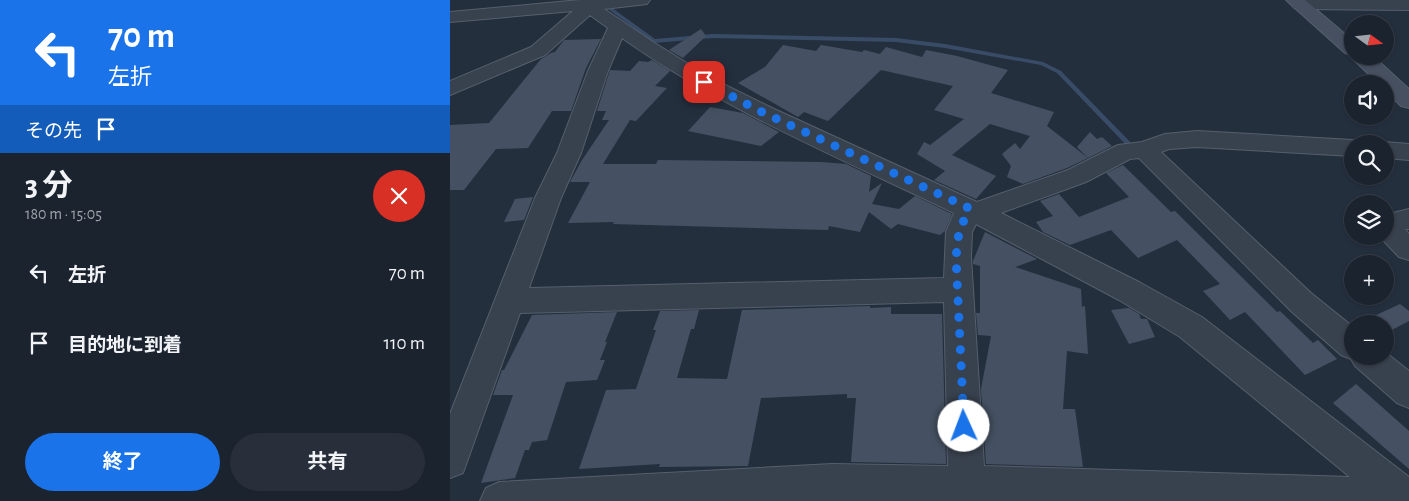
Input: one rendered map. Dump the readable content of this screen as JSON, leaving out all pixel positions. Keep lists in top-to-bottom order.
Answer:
{
  "north": "right",
  "page": {
    "turn": ["70 m", "左折"],
    "map_buttons": ["+", "−"],
    "then": "その先",
    "heading": ["3 分", "180 m · 15:05"],
    "list": [
      {
        "name": "左折",
        "value": "70 m"
      },
      {
        "name": "目的地に到着",
        "value": "110 m"
      }
    ],
    "buttons": ["終了", "共有"]
  }
}
